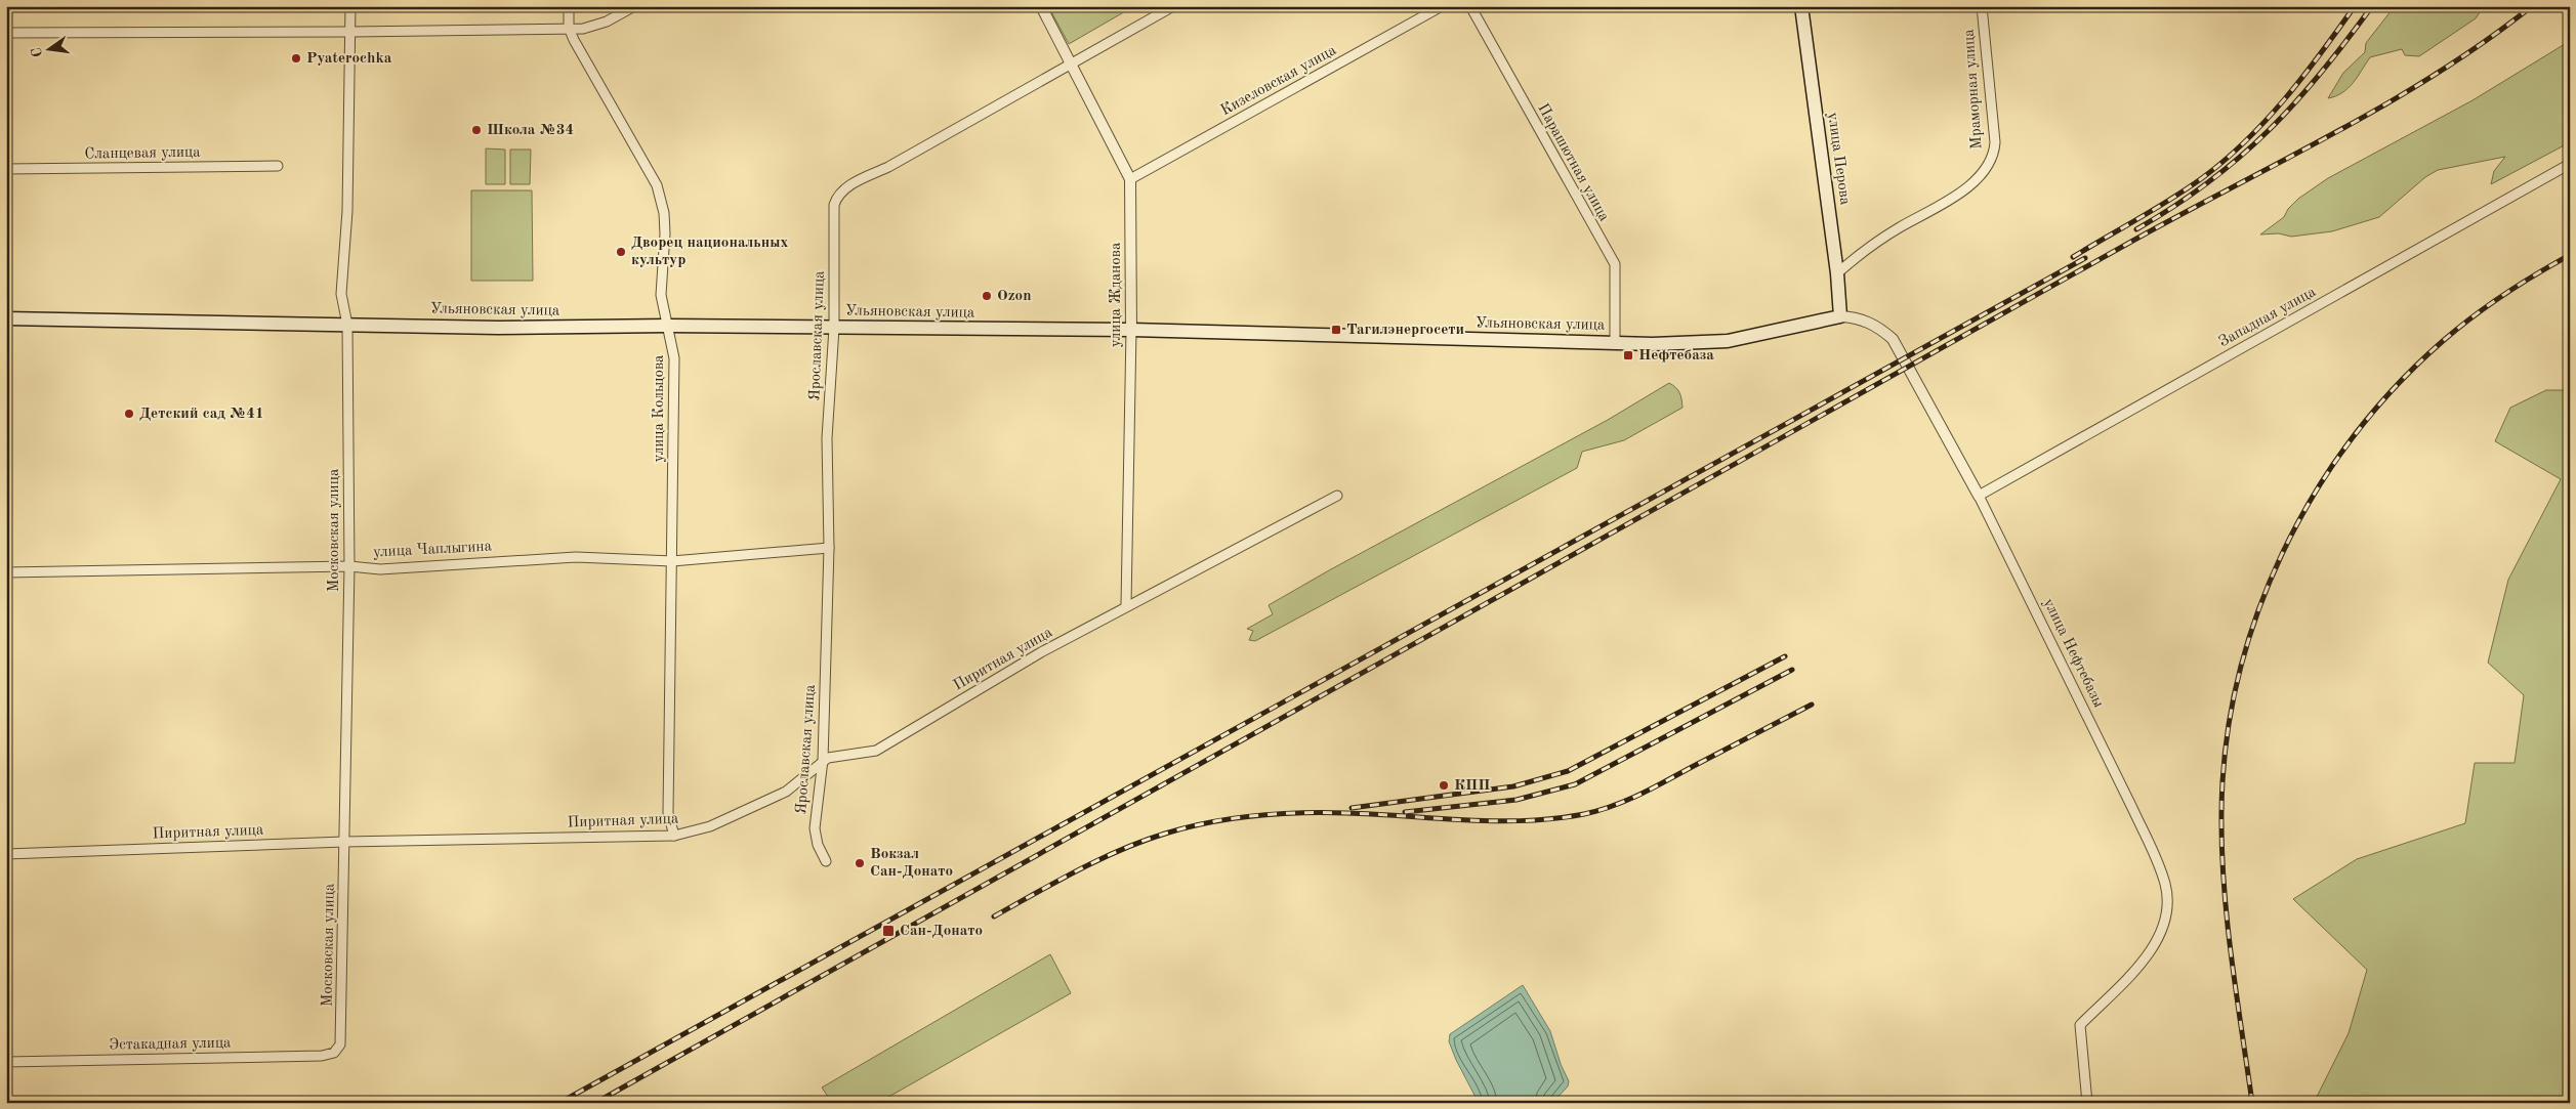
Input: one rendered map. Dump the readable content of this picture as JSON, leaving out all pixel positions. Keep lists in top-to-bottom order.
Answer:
{
  "streets": {
    "main road": ["улица Перова", "Ульяновская улица"],
    "street": [
      "Кизеловская улица",
      "Мраморная улица",
      "Сланцевая улица",
      "Парашютная улица",
      "улица Жданова",
      "Западная улица",
      "Ярославская улица",
      "улица Кольцова",
      "Московская улица",
      "улица Чаплыгина",
      "улица Нефтебазы",
      "Пиритная улица",
      "Эстакадная улица"
    ]
  },
  "crossings": [
    ["Кизеловская улица", "улица Жданова"],
    ["Мраморная улица", "улица Перова"],
    ["улица Перова", "Ульяновская улица"],
    ["улица Перова", "улица Нефтебазы"],
    ["Парашютная улица", "Ульяновская улица"],
    ["улица Жданова", "Ульяновская улица"],
    ["улица Жданова", "Ярославская улица"],
    ["улица Жданова", "Пиритная улица"],
    ["Ульяновская улица", "Ярославская улица"],
    ["Ульяновская улица", "улица Кольцова"],
    ["Ульяновская улица", "Московская улица"],
    ["Ульяновская улица", "улица Нефтебазы"],
    ["Западная улица", "улица Нефтебазы"],
    ["Ярославская улица", "улица Чаплыгина"],
    ["Ярославская улица", "Пиритная улица"],
    ["улица Кольцова", "улица Чаплыгина"],
    ["улица Кольцова", "Пиритная улица"],
    ["Московская улица", "улица Чаплыгина"],
    ["Московская улица", "Пиритная улица"],
    ["Московская улица", "Эстакадная улица"]
  ],
  "places": {
    "other": [
      "Pyaterochka",
      "Школа №34",
      "Дворец национальных культур",
      "Ozon",
      "Детский сад №41",
      "КПП",
      "Вокзал Сан-Донато"
    ],
    "transit": ["Тагилэнергосети", "Нефтебаза", "Сан-Донато"]
  },
  "north": "left"
}
